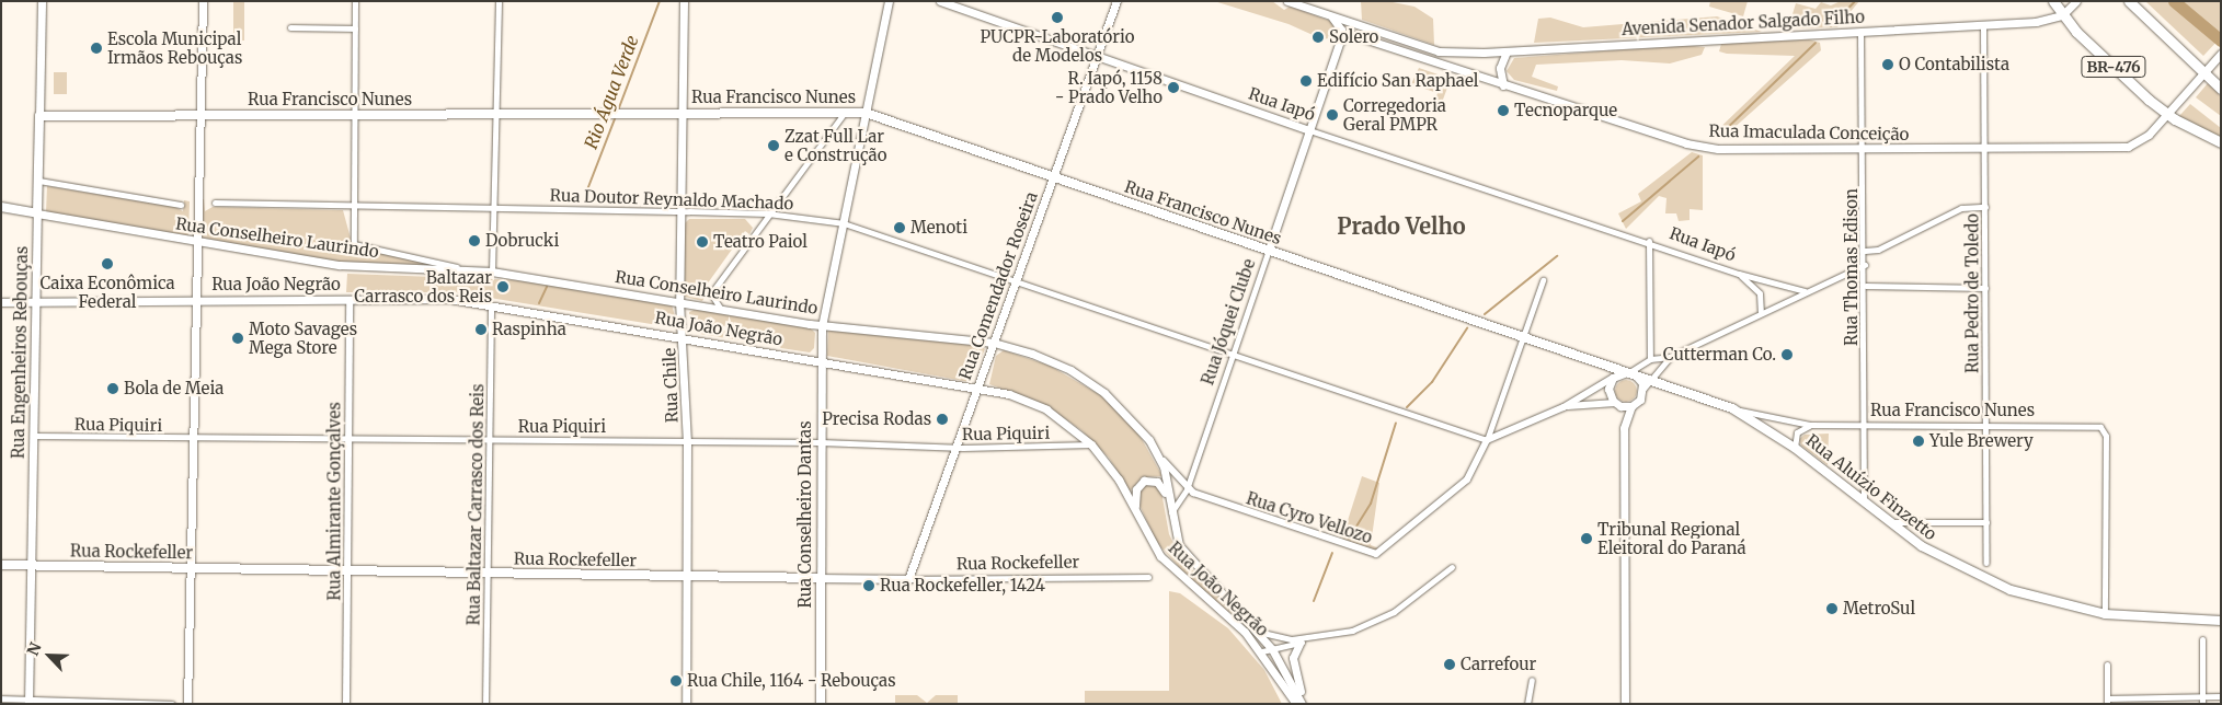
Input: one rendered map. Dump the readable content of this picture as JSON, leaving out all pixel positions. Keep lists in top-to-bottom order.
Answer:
{
  "streets": {
    "highway": ["BR-476"],
    "main road": [
      "Avenida Senador Salgado Filho",
      "Rua Francisco Nunes",
      "Rua Iapó",
      "Rua Imaculada Conceição",
      "Rua Conselheiro Laurindo",
      "Rua João Negrão",
      "Rua Comendador Roseira",
      "Rua Jóquei Clube",
      "Rua Engenheiros Rebouças",
      "Rua Chile",
      "Rua Aluízio Finzetto",
      "Rua Conselheiro Dantas",
      "Rua Rockefeller"
    ],
    "street": [
      "Rua Doutor Reynaldo Machado",
      "Rua Thomas Edison",
      "Rua Pedro de Toledo",
      "Rua Piquiri",
      "Rua Almirante Gonçalves",
      "Rua Baltazar Carrasco dos Reis",
      "Rua Cyro Vellozo"
    ]
  },
  "crossings": [
    ["Avenida Senador Salgado Filho", "BR-476"],
    ["Avenida Senador Salgado Filho", "Rua Thomas Edison"],
    ["Avenida Senador Salgado Filho", "Rua Pedro de Toledo"],
    ["BR-476", "Rua Imaculada Conceição"],
    ["Rua Francisco Nunes", "Rua Thomas Edison"],
    ["Rua Francisco Nunes", "Rua Comendador Roseira"],
    ["Rua Francisco Nunes", "Rua Pedro de Toledo"],
    ["Rua Francisco Nunes", "Rua Jóquei Clube"],
    ["Rua Francisco Nunes", "Rua Engenheiros Rebouças"],
    ["Rua Francisco Nunes", "Rua Chile"],
    ["Rua Francisco Nunes", "Rua Aluízio Finzetto"],
    ["Rua Francisco Nunes", "Rua Conselheiro Dantas"],
    ["Rua Iapó", "Rua Comendador Roseira"],
    ["Rua Iapó", "Rua Jóquei Clube"],
    ["Rua Imaculada Conceição", "Rua Thomas Edison"],
    ["Rua Imaculada Conceição", "Rua Pedro de Toledo"],
    ["Rua Imaculada Conceição", "Rua Jóquei Clube"],
    ["Rua Doutor Reynaldo Machado", "Rua Comendador Roseira"],
    ["Rua Doutor Reynaldo Machado", "Rua Jóquei Clube"],
    ["Rua Doutor Reynaldo Machado", "Rua Chile"],
    ["Rua Doutor Reynaldo Machado", "Rua Conselheiro Dantas"],
    ["Rua Doutor Reynaldo Machado", "Rua Cyro Vellozo"],
    ["Rua Conselheiro Laurindo", "Rua João Negrão"],
    ["Rua Conselheiro Laurindo", "Rua Comendador Roseira"],
    ["Rua Conselheiro Laurindo", "Rua Jóquei Clube"],
    ["Rua Conselheiro Laurindo", "Rua Engenheiros Rebouças"],
    ["Rua Conselheiro Laurindo", "Rua Chile"],
    ["Rua Conselheiro Laurindo", "Rua Conselheiro Dantas"],
    ["Rua Thomas Edison", "Rua Aluízio Finzetto"],
    ["Rua João Negrão", "Rua Comendador Roseira"],
    ["Rua João Negrão", "Rua Engenheiros Rebouças"],
    ["Rua João Negrão", "Rua Chile"],
    ["Rua João Negrão", "Rua Piquiri"],
    ["Rua João Negrão", "Rua Almirante Gonçalves"],
    ["Rua João Negrão", "Rua Baltazar Carrasco dos Reis"],
    ["Rua João Negrão", "Rua Conselheiro Dantas"],
    ["Rua Comendador Roseira", "Rua Piquiri"],
    ["Rua Comendador Roseira", "Rua Rockefeller"],
    ["Rua Jóquei Clube", "Rua Cyro Vellozo"],
    ["Rua Engenheiros Rebouças", "Rua Piquiri"],
    ["Rua Engenheiros Rebouças", "Rua Rockefeller"],
    ["Rua Chile", "Rua Piquiri"],
    ["Rua Chile", "Rua Rockefeller"],
    ["Rua Piquiri", "Rua Almirante Gonçalves"],
    ["Rua Piquiri", "Rua Baltazar Carrasco dos Reis"],
    ["Rua Piquiri", "Rua Conselheiro Dantas"],
    ["Rua Almirante Gonçalves", "Rua Rockefeller"],
    ["Rua Baltazar Carrasco dos Reis", "Rua Rockefeller"],
    ["Rua Conselheiro Dantas", "Rua Rockefeller"]
  ],
  "districts": ["Prado Velho"],
  "water": ["Rio Água Verde"],
  "places": [
    "PUCPR-Laboratório de Modelos",
    "Solero",
    "Escola Municipal Irmãos Rebouças",
    "O Contabilista",
    "Edifício San Raphael",
    "R. Iapó, 1158 - Prado Velho",
    "Tecnoparque",
    "Corregedoria Geral PMPR",
    "Zzat Full Lar e Construção",
    "Menoti",
    "Dobrucki",
    "Teatro Paiol",
    "Caixa Econômica Federal",
    "Baltazar Carrasco dos Reis",
    "Raspinha",
    "Moto Savages Mega Store",
    "Cutterman Co.",
    "Bola de Meia",
    "Precisa Rodas",
    "Yule Brewery",
    "Tribunal Regional Eleitoral do Paraná",
    "Rua Rockefeller, 1424",
    "MetroSul",
    "Carrefour",
    "Rua Chile, 1164 - Rebouças"
  ],
  "north": "top left"
}
